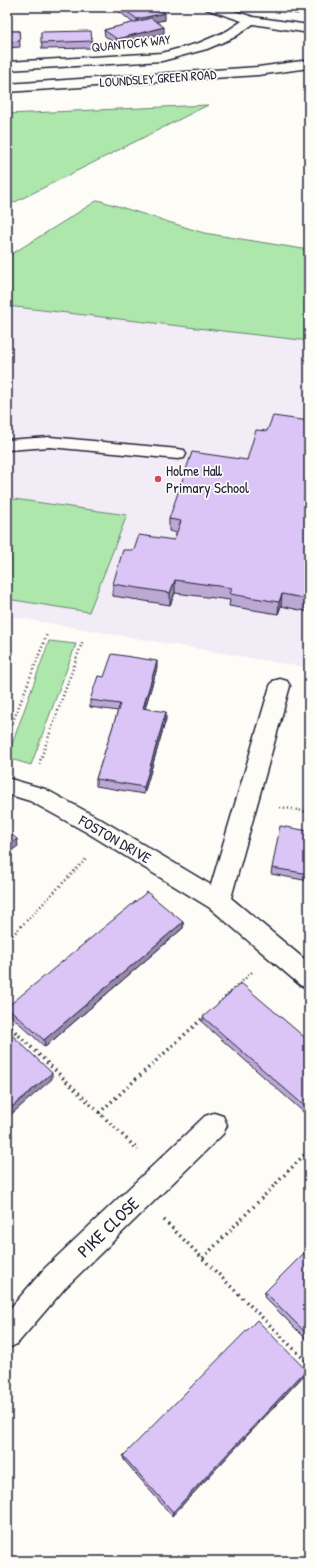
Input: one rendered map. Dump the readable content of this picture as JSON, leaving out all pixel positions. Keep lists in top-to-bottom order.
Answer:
{
  "streets": {
    "street": [
      "QUANTOCK WAY",
      "LOUNDSLEY GREEN ROAD",
      "FOSTON DRIVE",
      "PIKE CLOSE"
    ]
  },
  "places": ["Holme Hall Primary School"]
}
